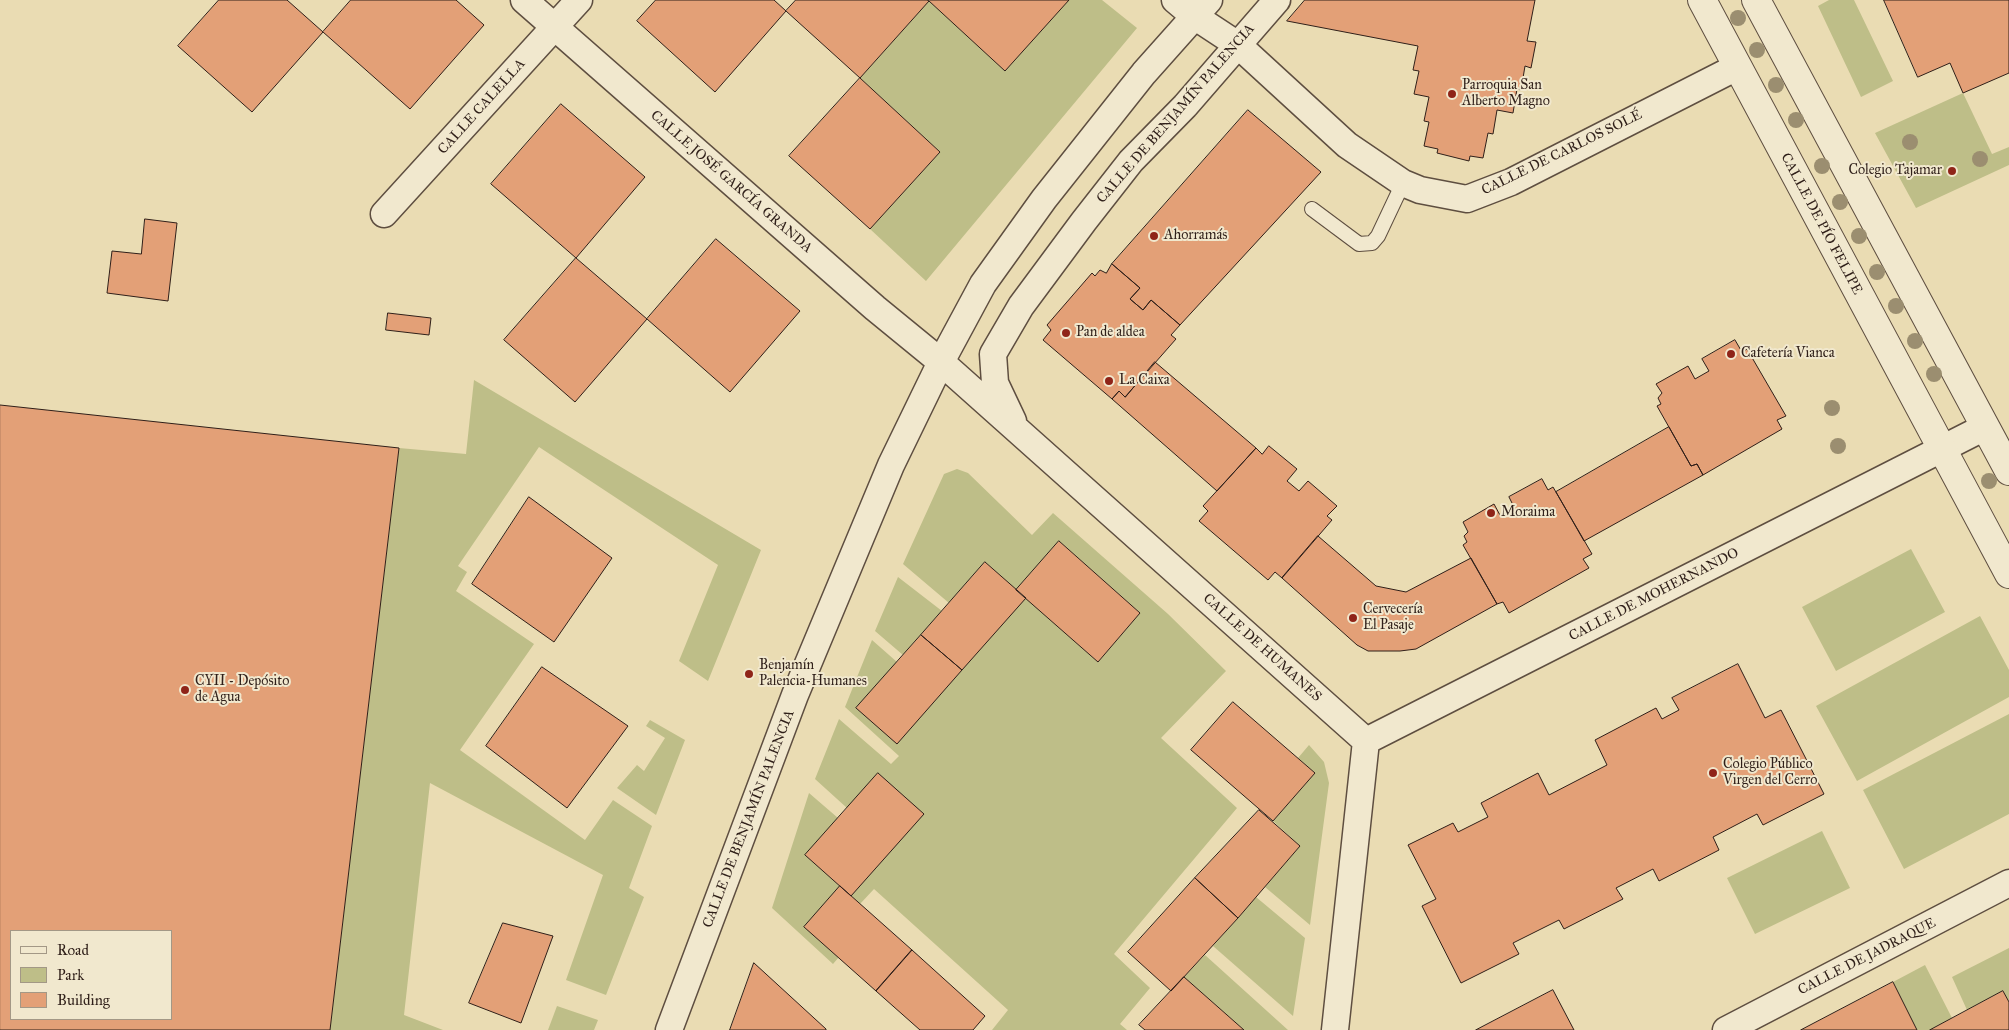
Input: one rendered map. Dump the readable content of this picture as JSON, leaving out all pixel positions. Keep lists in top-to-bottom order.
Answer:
{
  "streets": {
    "street": [
      "CALLE CALELLA",
      "CALLE DE BENJAMÍN PALENCIA",
      "CALLE DE CARLOS SOLÉ",
      "CALLE JOSÉ GARCÍA GRANDA",
      "CALLE DE PÍO FELIPE",
      "CALLE DE MOHERNANDO",
      "CALLE DE HUMANES",
      "CALLE DE JADRAQUE"
    ]
  },
  "crossings": [
    ["CALLE CALELLA", "CALLE JOSÉ GARCÍA GRANDA"],
    ["CALLE DE BENJAMÍN PALENCIA", "CALLE DE CARLOS SOLÉ"],
    ["CALLE DE BENJAMÍN PALENCIA", "CALLE JOSÉ GARCÍA GRANDA"],
    ["CALLE DE BENJAMÍN PALENCIA", "CALLE DE HUMANES"],
    ["CALLE DE CARLOS SOLÉ", "CALLE DE PÍO FELIPE"],
    ["CALLE JOSÉ GARCÍA GRANDA", "CALLE DE HUMANES"],
    ["CALLE DE PÍO FELIPE", "CALLE DE MOHERNANDO"],
    ["CALLE DE MOHERNANDO", "CALLE DE HUMANES"]
  ],
  "places": [
    "Parroquia San Alberto Magno",
    "Colegio Tajamar",
    "Ahorramás",
    "Pan de aldea",
    "Cafetería Vianca",
    "La Caixa",
    "Moraima",
    "Cervecería El Pasaje",
    "Benjamín Palencia-Humanes",
    "CYII - Depósito de Agua",
    "Colegio Público Virgen del Cerro"
  ],
  "legend": ["Road", "Park", "Building"]
}
